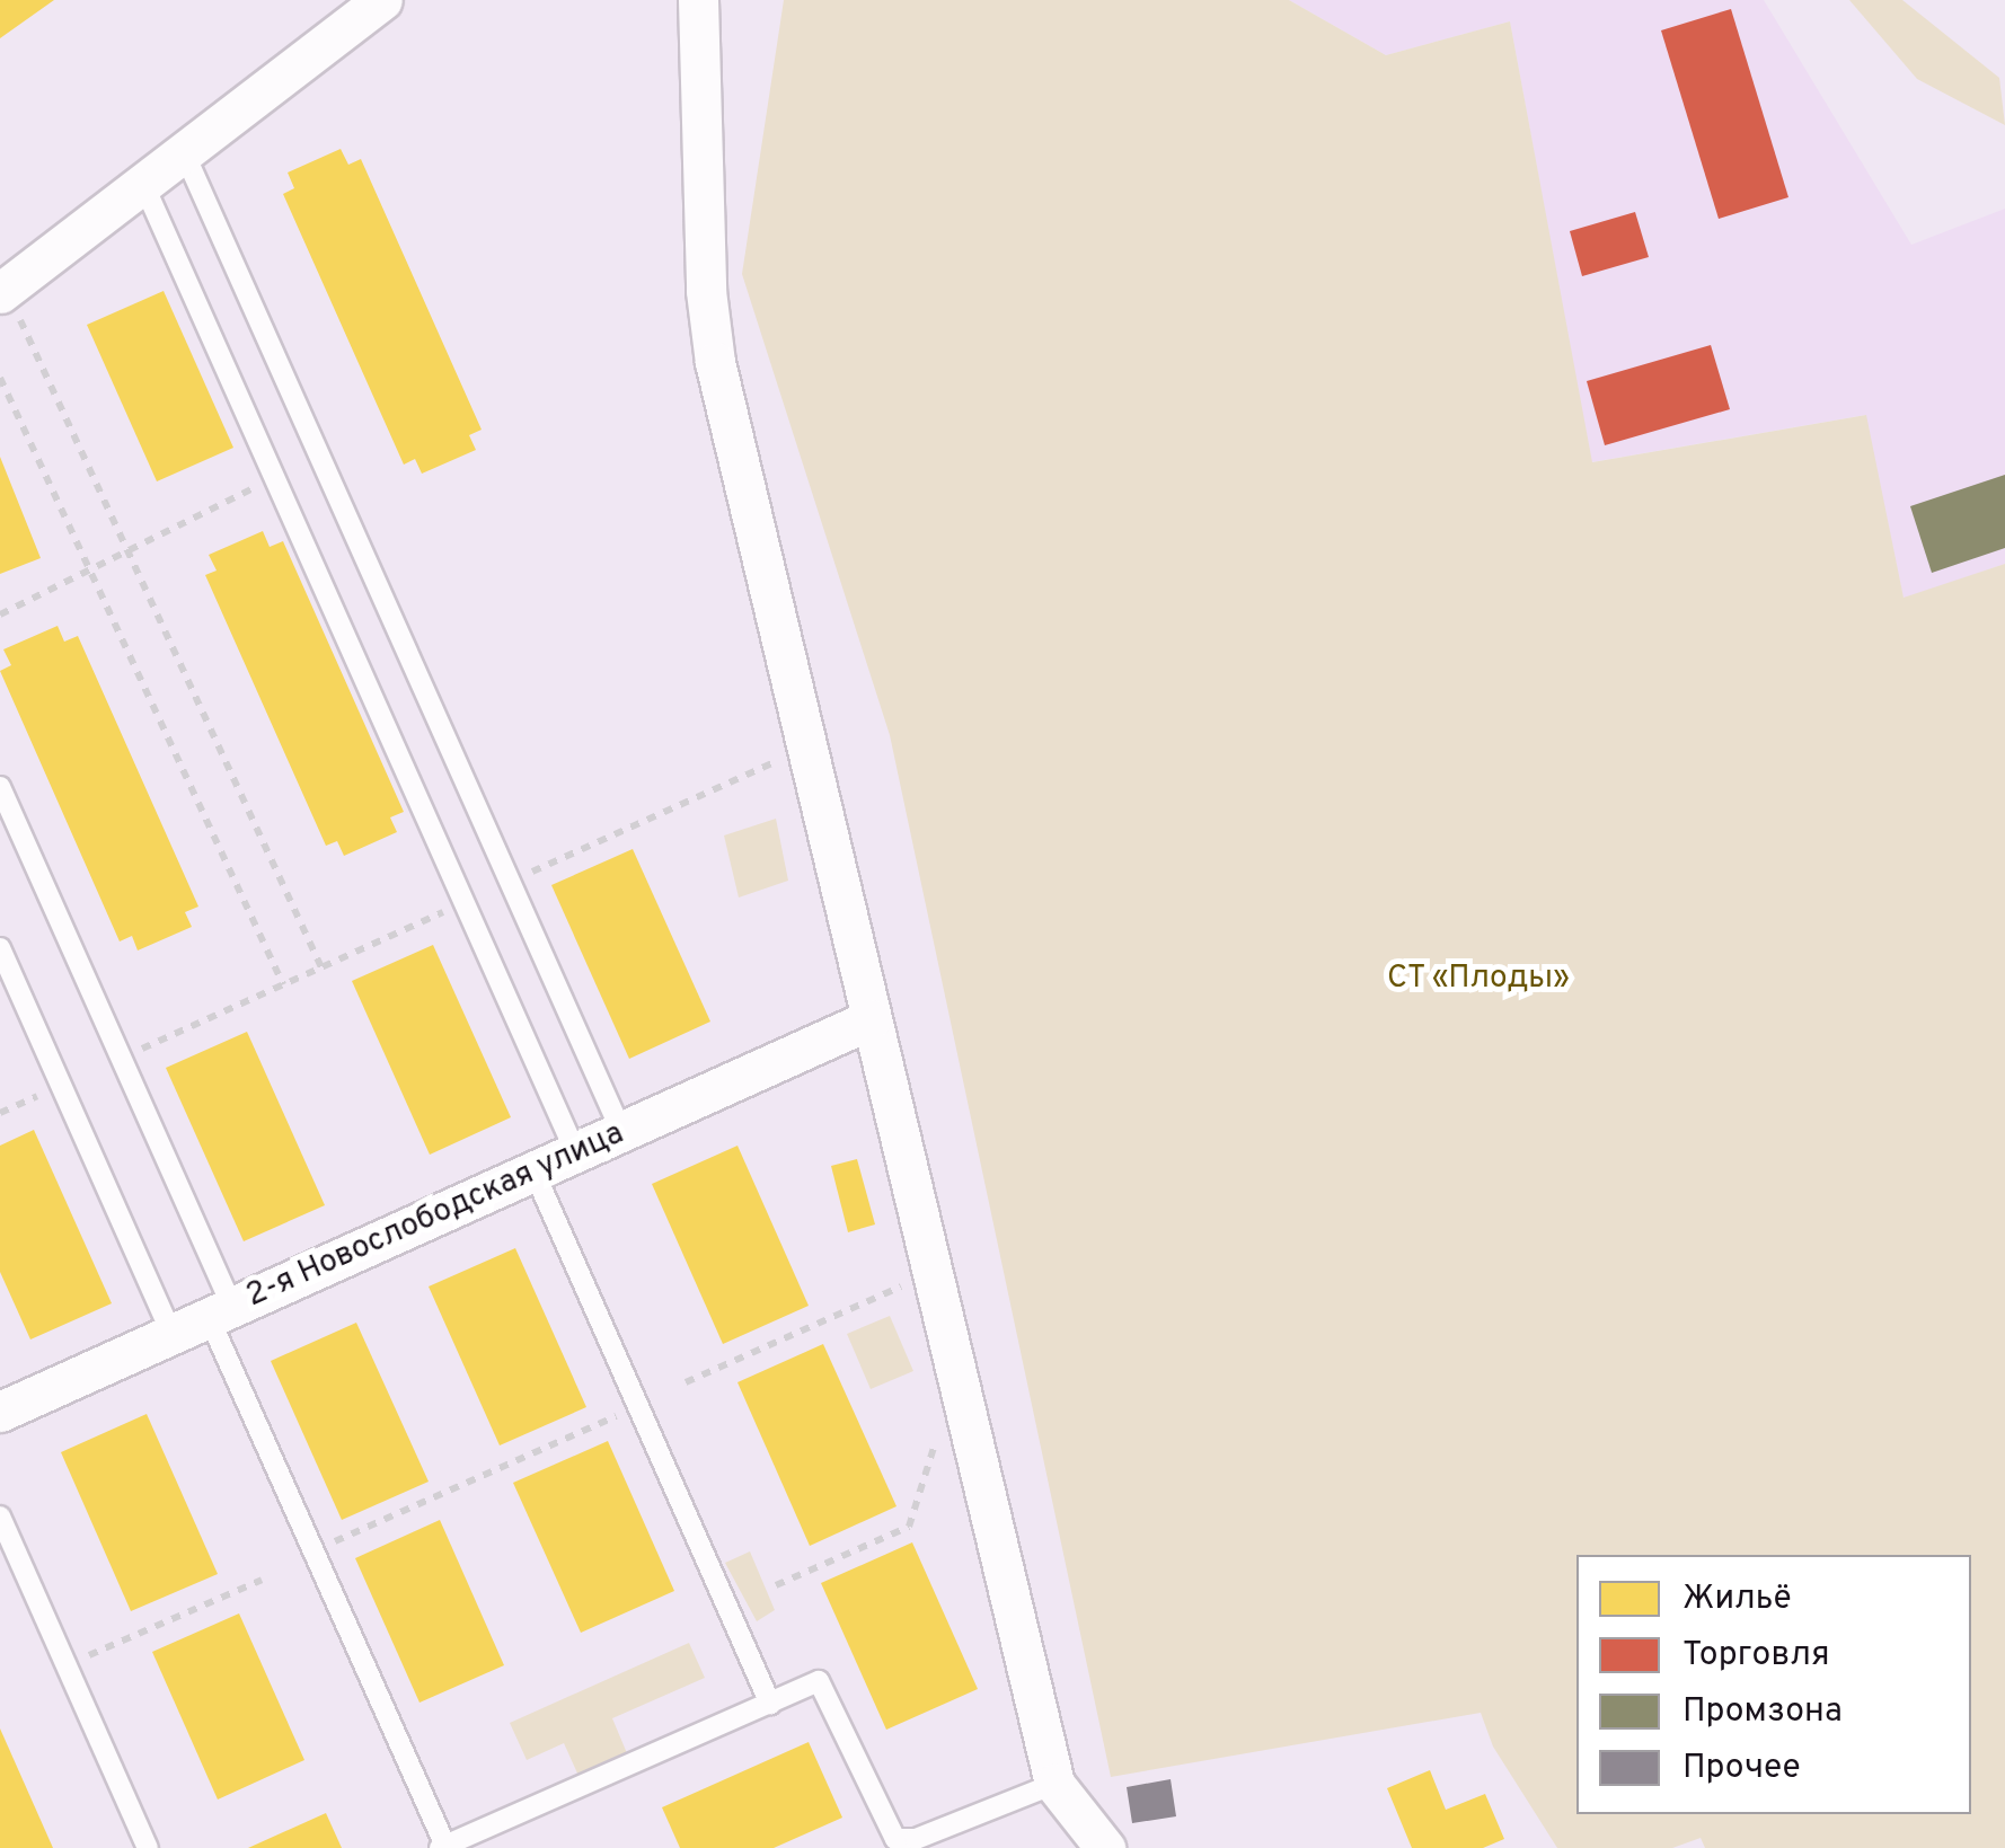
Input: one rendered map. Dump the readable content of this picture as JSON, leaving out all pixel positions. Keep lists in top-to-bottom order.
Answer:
{
  "streets": {
    "street": ["2-я Новослободская улица"]
  },
  "parks": ["СТ «Плоды»"],
  "legend": [
    "Жильё",
    "Торговля",
    "Промзона",
    "Прочее"
  ]
}
